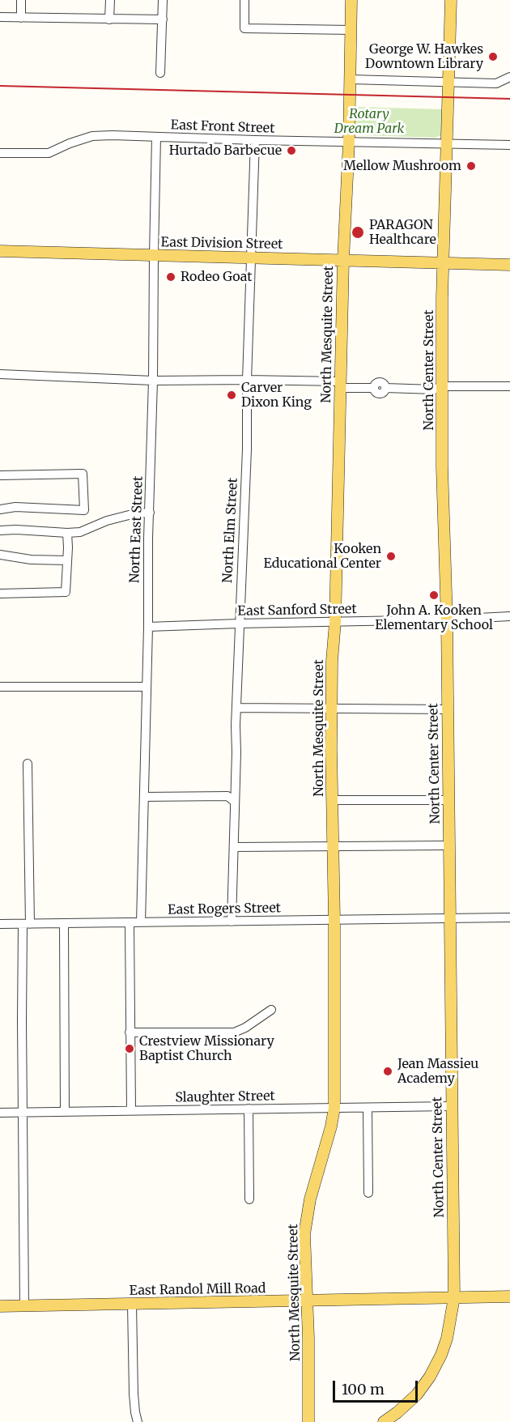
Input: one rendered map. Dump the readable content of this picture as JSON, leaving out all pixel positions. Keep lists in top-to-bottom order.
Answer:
{
  "streets": {
    "main road": [
      "East Division Street",
      "North Mesquite Street",
      "North Center Street",
      "East Randol Mill Road"
    ],
    "street": [
      "East Front Street",
      "North East Street",
      "North Elm Street",
      "East Sanford Street",
      "East Rogers Street",
      "Slaughter Street"
    ]
  },
  "crossings": [
    ["East Front Street", "North Mesquite Street"],
    ["East Front Street", "North Center Street"],
    ["East Front Street", "North East Street"],
    ["East Front Street", "North Elm Street"],
    ["East Division Street", "North Mesquite Street"],
    ["East Division Street", "North Center Street"],
    ["East Division Street", "North East Street"],
    ["East Division Street", "North Elm Street"],
    ["North Mesquite Street", "East Sanford Street"],
    ["North Mesquite Street", "East Rogers Street"],
    ["North Mesquite Street", "Slaughter Street"],
    ["North Mesquite Street", "East Randol Mill Road"],
    ["North Center Street", "East Sanford Street"],
    ["North Center Street", "East Rogers Street"],
    ["North Center Street", "Slaughter Street"],
    ["North Center Street", "East Randol Mill Road"],
    ["North East Street", "East Sanford Street"],
    ["North East Street", "East Rogers Street"],
    ["North Elm Street", "East Sanford Street"],
    ["North Elm Street", "East Rogers Street"]
  ],
  "parks": ["Rotary Dream Park"],
  "places": [
    "George W. Hawkes Downtown Library",
    "Hurtado Barbecue",
    "Mellow Mushroom",
    "PARAGON Healthcare",
    "Rodeo Goat",
    "Carver Dixon King",
    "Kooken Educational Center",
    "John A. Kooken Elementary School",
    "Crestview Missionary Baptist Church",
    "Jean Massieu Academy"
  ],
  "scale_bar": "100 m"
}
